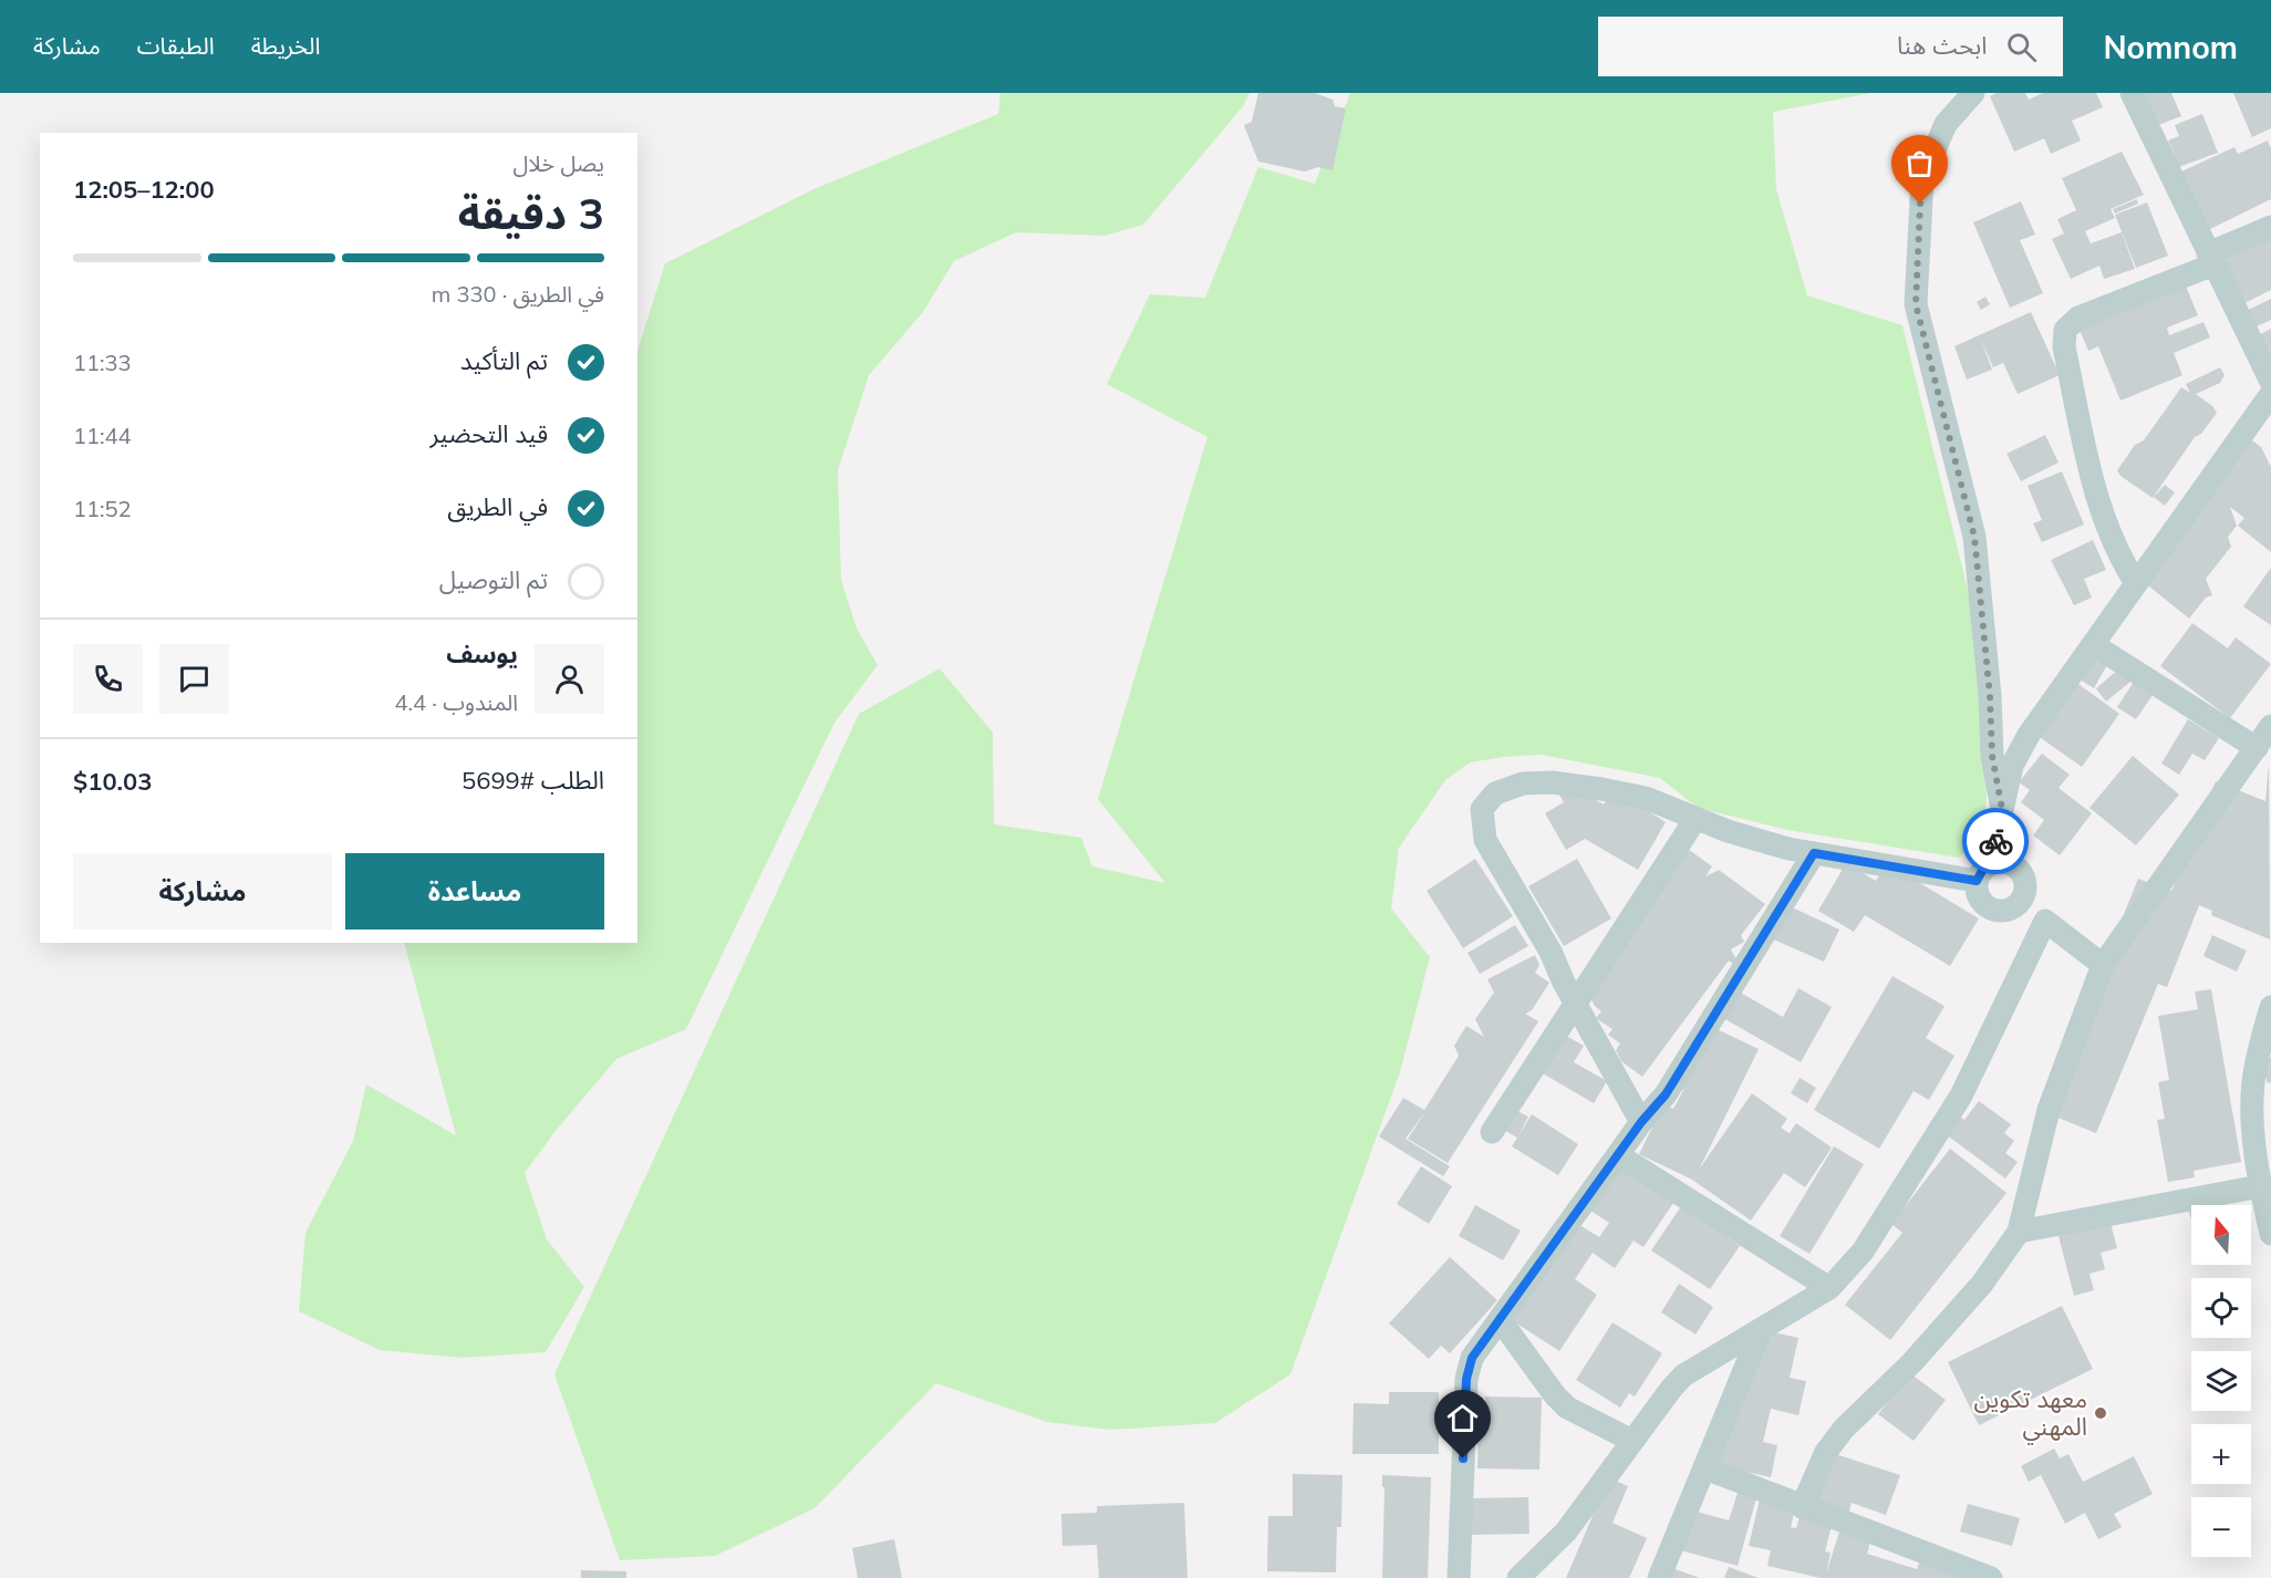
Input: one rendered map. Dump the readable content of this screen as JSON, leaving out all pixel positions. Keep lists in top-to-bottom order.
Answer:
{
  "places": ["معهد تكوين المهني"],
  "north": "top",
  "page": {
    "header": "Nomnom",
    "search": "ابحث هنا",
    "nav": ["الخريطة", "الطبقات", "مشاركة"],
    "heading": ["3 دقيقة", "يصل خلال", "12:00–12:05"],
    "panel": [
      "يوسف",
      "المندوب · 4.4",
      "الطلب #5699",
      "$10.03"
    ],
    "bar": "في الطريق · 330 m",
    "list": [
      ["تم التأكيد", "11:33"],
      ["قيد التحضير", "11:44"],
      ["في الطريق", "11:52"],
      "تم التوصيل"
    ],
    "buttons": ["مساعدة", "مشاركة"],
    "map_buttons": ["+", "−"]
  }
}
